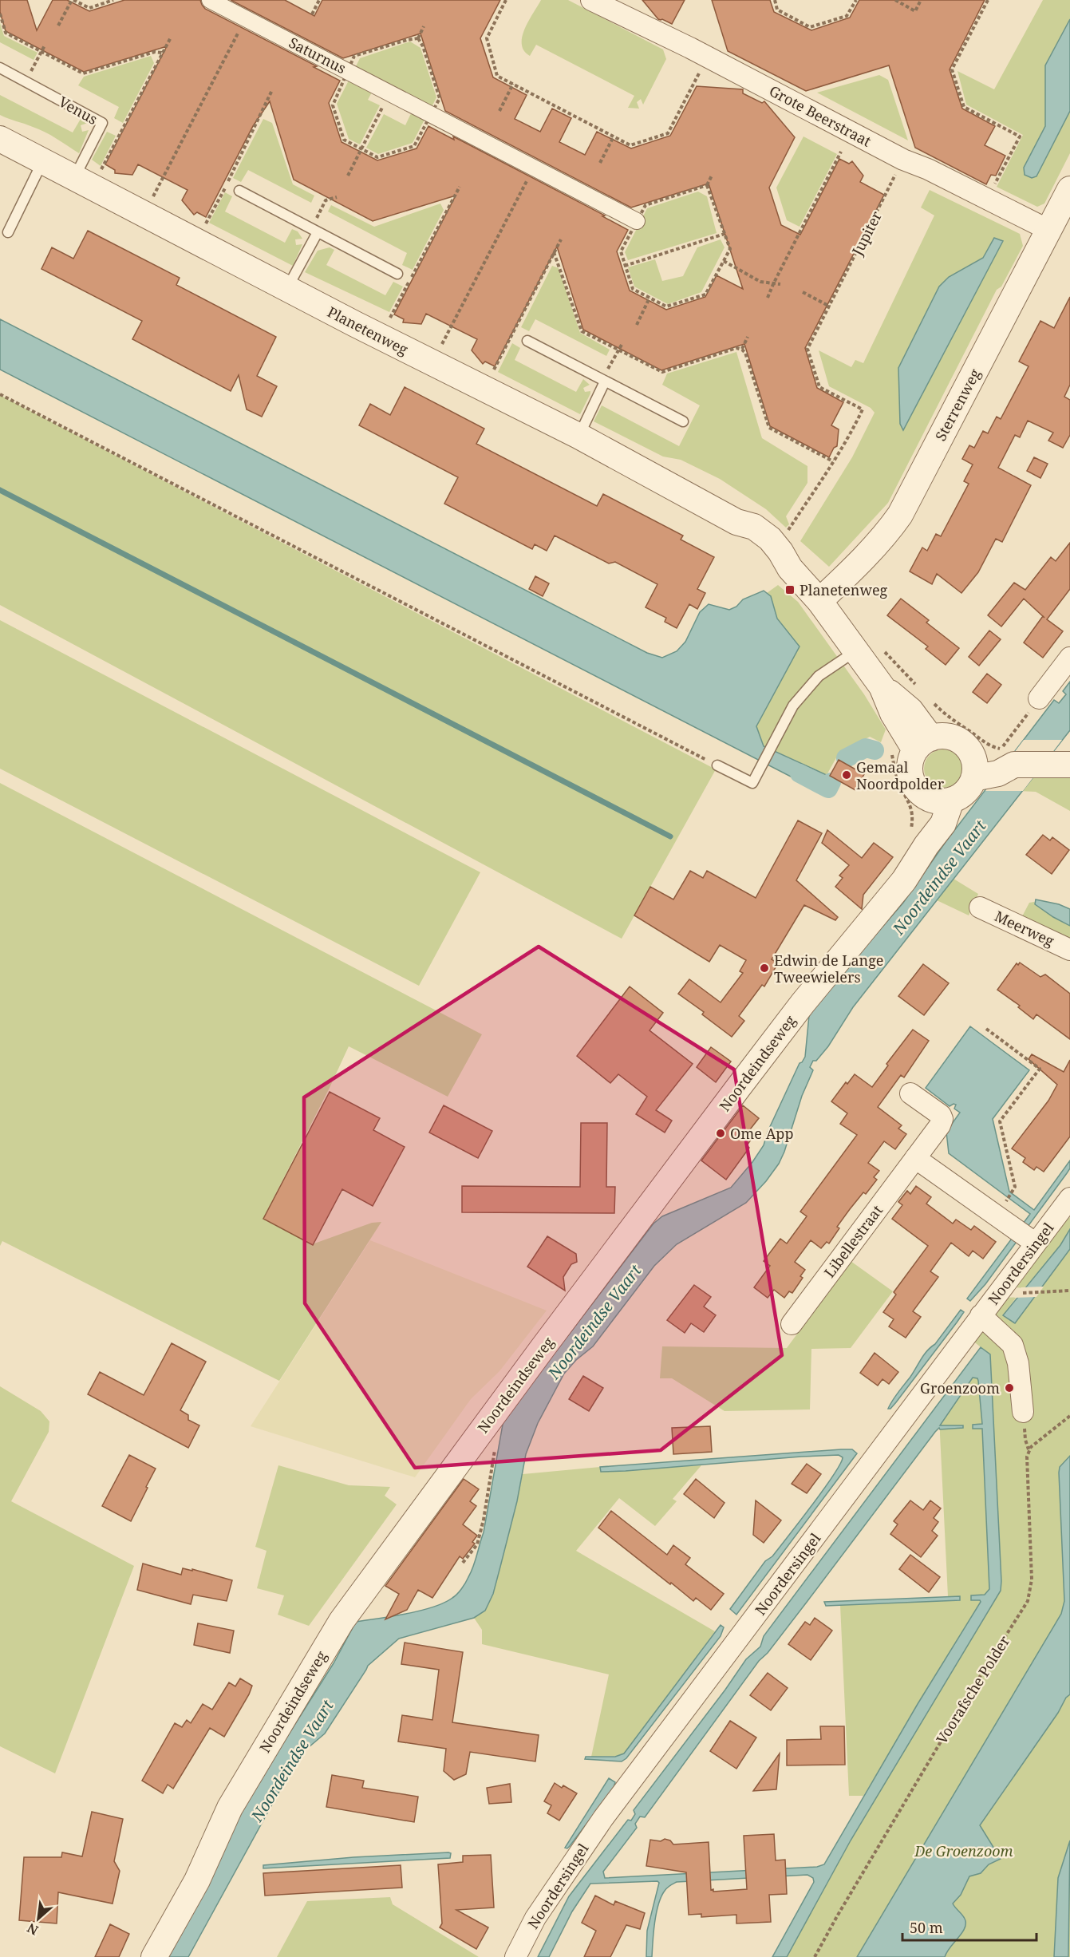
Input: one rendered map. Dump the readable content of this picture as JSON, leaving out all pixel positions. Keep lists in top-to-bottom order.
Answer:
{
  "streets": {
    "street": [
      "Saturnus",
      "Grote Beerstraat",
      "Planetenweg",
      "Sterrenweg",
      "Meerweg",
      "Noordeindseweg",
      "Libellestraat",
      "Noordersingel"
    ],
    "lane": ["Venus"],
    "path": ["Jupiter", "Voorafsche Polder"]
  },
  "crossings": [
    ["Venus", "Planetenweg"],
    ["Grote Beerstraat", "Jupiter"],
    ["Grote Beerstraat", "Sterrenweg"],
    ["Planetenweg", "Sterrenweg"],
    ["Planetenweg", "Noordeindseweg"]
  ],
  "water": ["Noordeindse Vaart"],
  "parks": ["De Groenzoom"],
  "places": {
    "transit": ["Planetenweg"],
    "other": [
      "Gemaal Noordpolder",
      "Edwin de Lange Tweewielers",
      "Ome App",
      "Groenzoom"
    ]
  },
  "scale_bar": "50 m",
  "north": "bottom left"
}
